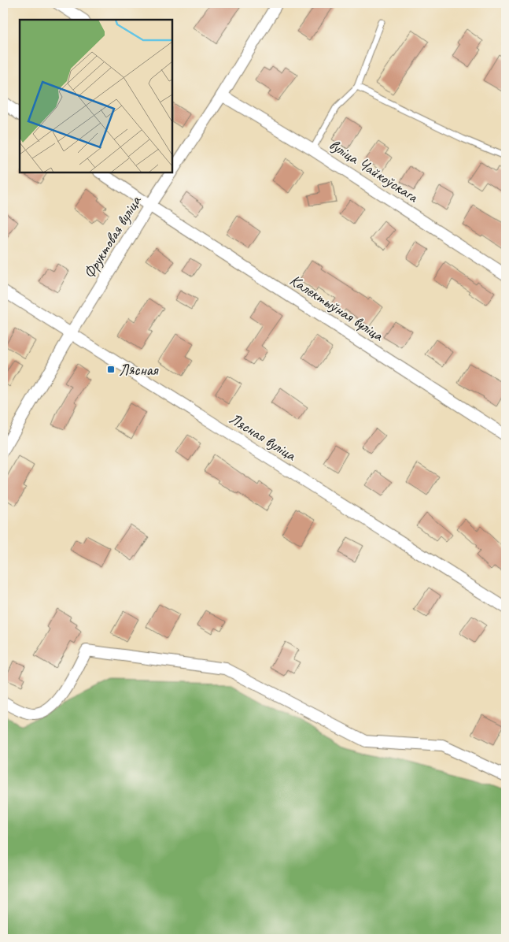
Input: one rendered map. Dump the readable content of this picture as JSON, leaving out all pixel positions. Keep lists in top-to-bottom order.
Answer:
{
  "streets": {
    "street": [
      "вуліца Чайкоўскага",
      "Фруктовая вуліца",
      "Калектыўная вуліца",
      "Лясная вуліца"
    ]
  },
  "crossings": [
    ["вуліца Чайкоўскага", "Фруктовая вуліца"],
    ["Фруктовая вуліца", "Калектыўная вуліца"],
    ["Фруктовая вуліца", "Лясная вуліца"]
  ],
  "places": {
    "transit": ["Лясная"]
  }
}
